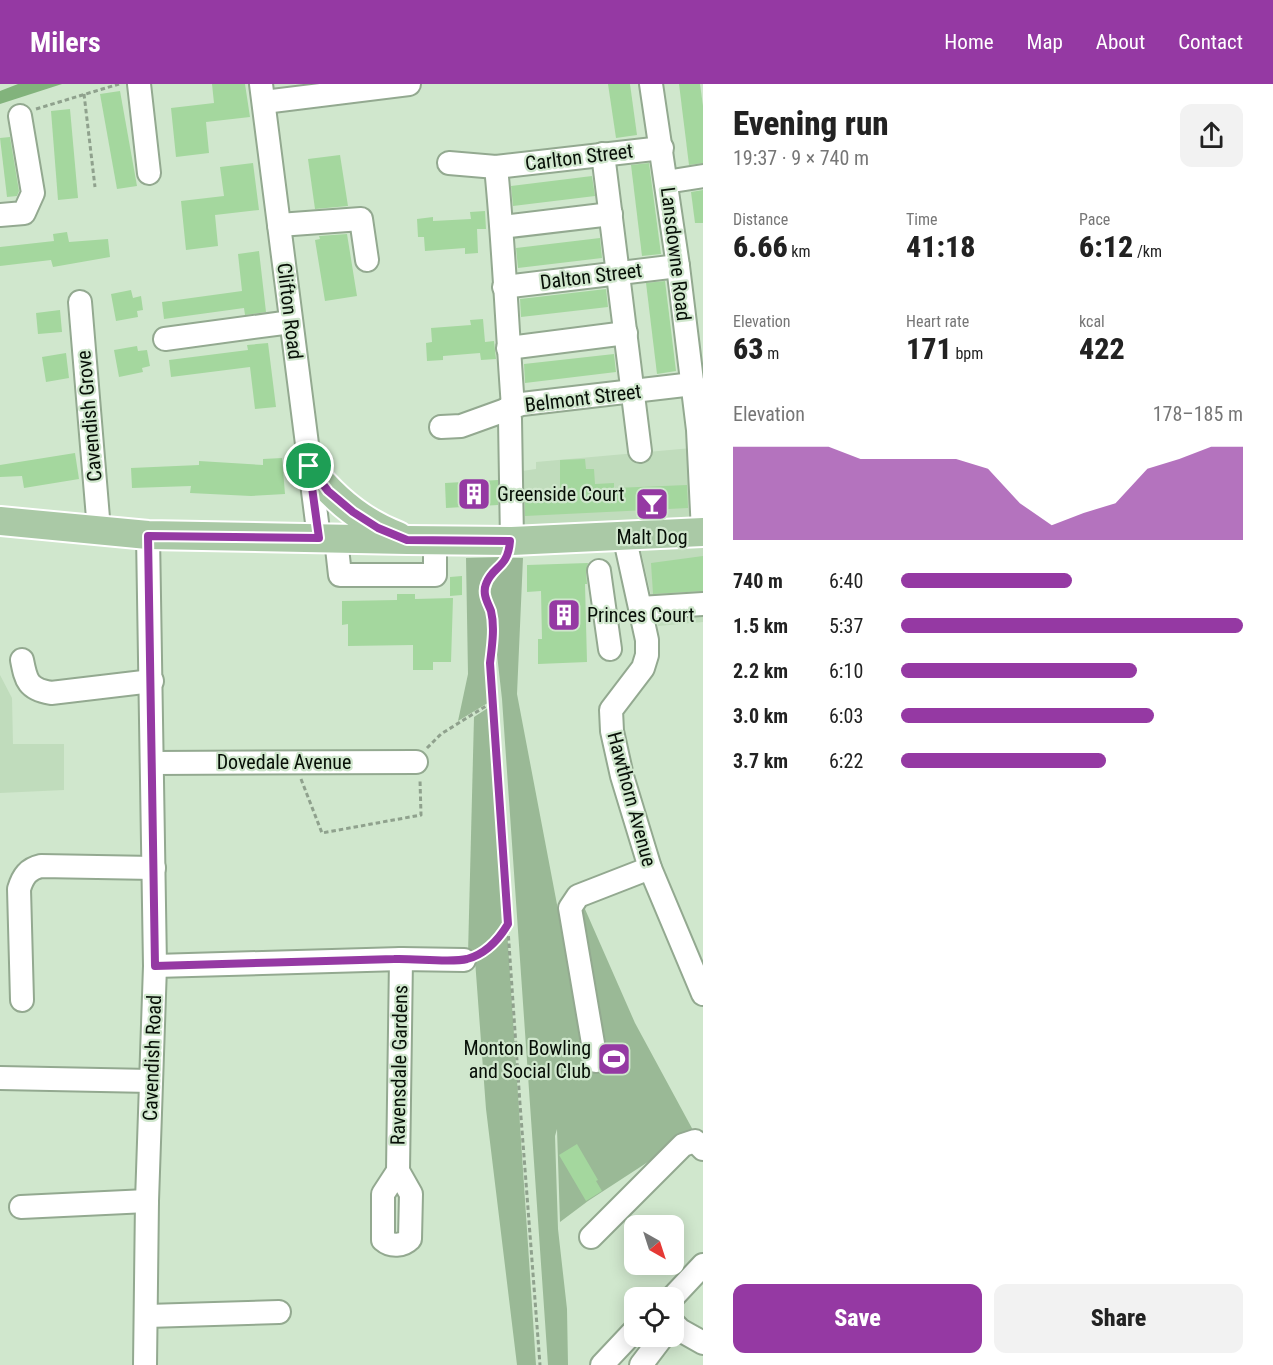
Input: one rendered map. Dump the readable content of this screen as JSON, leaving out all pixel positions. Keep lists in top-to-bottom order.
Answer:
{
  "streets": {
    "street": [
      "Carlton Street",
      "Lansdowne Road",
      "Dalton Street",
      "Clifton Road",
      "Belmont Street",
      "Cavendish Grove",
      "Dovedale Avenue",
      "Hawthorn Avenue",
      "Cavendish Road",
      "Ravensdale Gardens"
    ]
  },
  "crossings": [
    ["Carlton Street", "Lansdowne Road"],
    ["Lansdowne Road", "Dalton Street"],
    ["Lansdowne Road", "Belmont Street"],
    ["Dovedale Avenue", "Cavendish Road"]
  ],
  "places": {
    "building": ["Greenside Court", "Princes Court"],
    "bar": ["Malt Dog"],
    "sports": ["Monton Bowling and Social Club"]
  },
  "north": "bottom right",
  "page": {
    "header": "Milers",
    "nav": [
      "Home",
      "Map",
      "About",
      "Contact"
    ],
    "heading": ["Evening run", "19:37 · 9 × 740 m"],
    "stats": [
      ["Distance", "6.66 km"],
      ["Time", "41:18"],
      ["Pace", "6:12 /km"],
      ["Elevation", "63 m"],
      ["Heart rate", "171 bpm"],
      ["kcal", "422"]
    ],
    "chart": ["Elevation", "178–185 m"],
    "list": [
      {
        "name": "740 m",
        "note": "6:40"
      },
      {
        "name": "1.5 km",
        "note": "5:37"
      },
      {
        "name": "2.2 km",
        "note": "6:10"
      },
      {
        "name": "3.0 km",
        "note": "6:03"
      },
      {
        "name": "3.7 km",
        "note": "6:22"
      }
    ],
    "buttons": ["Save", "Share"]
  }
}
